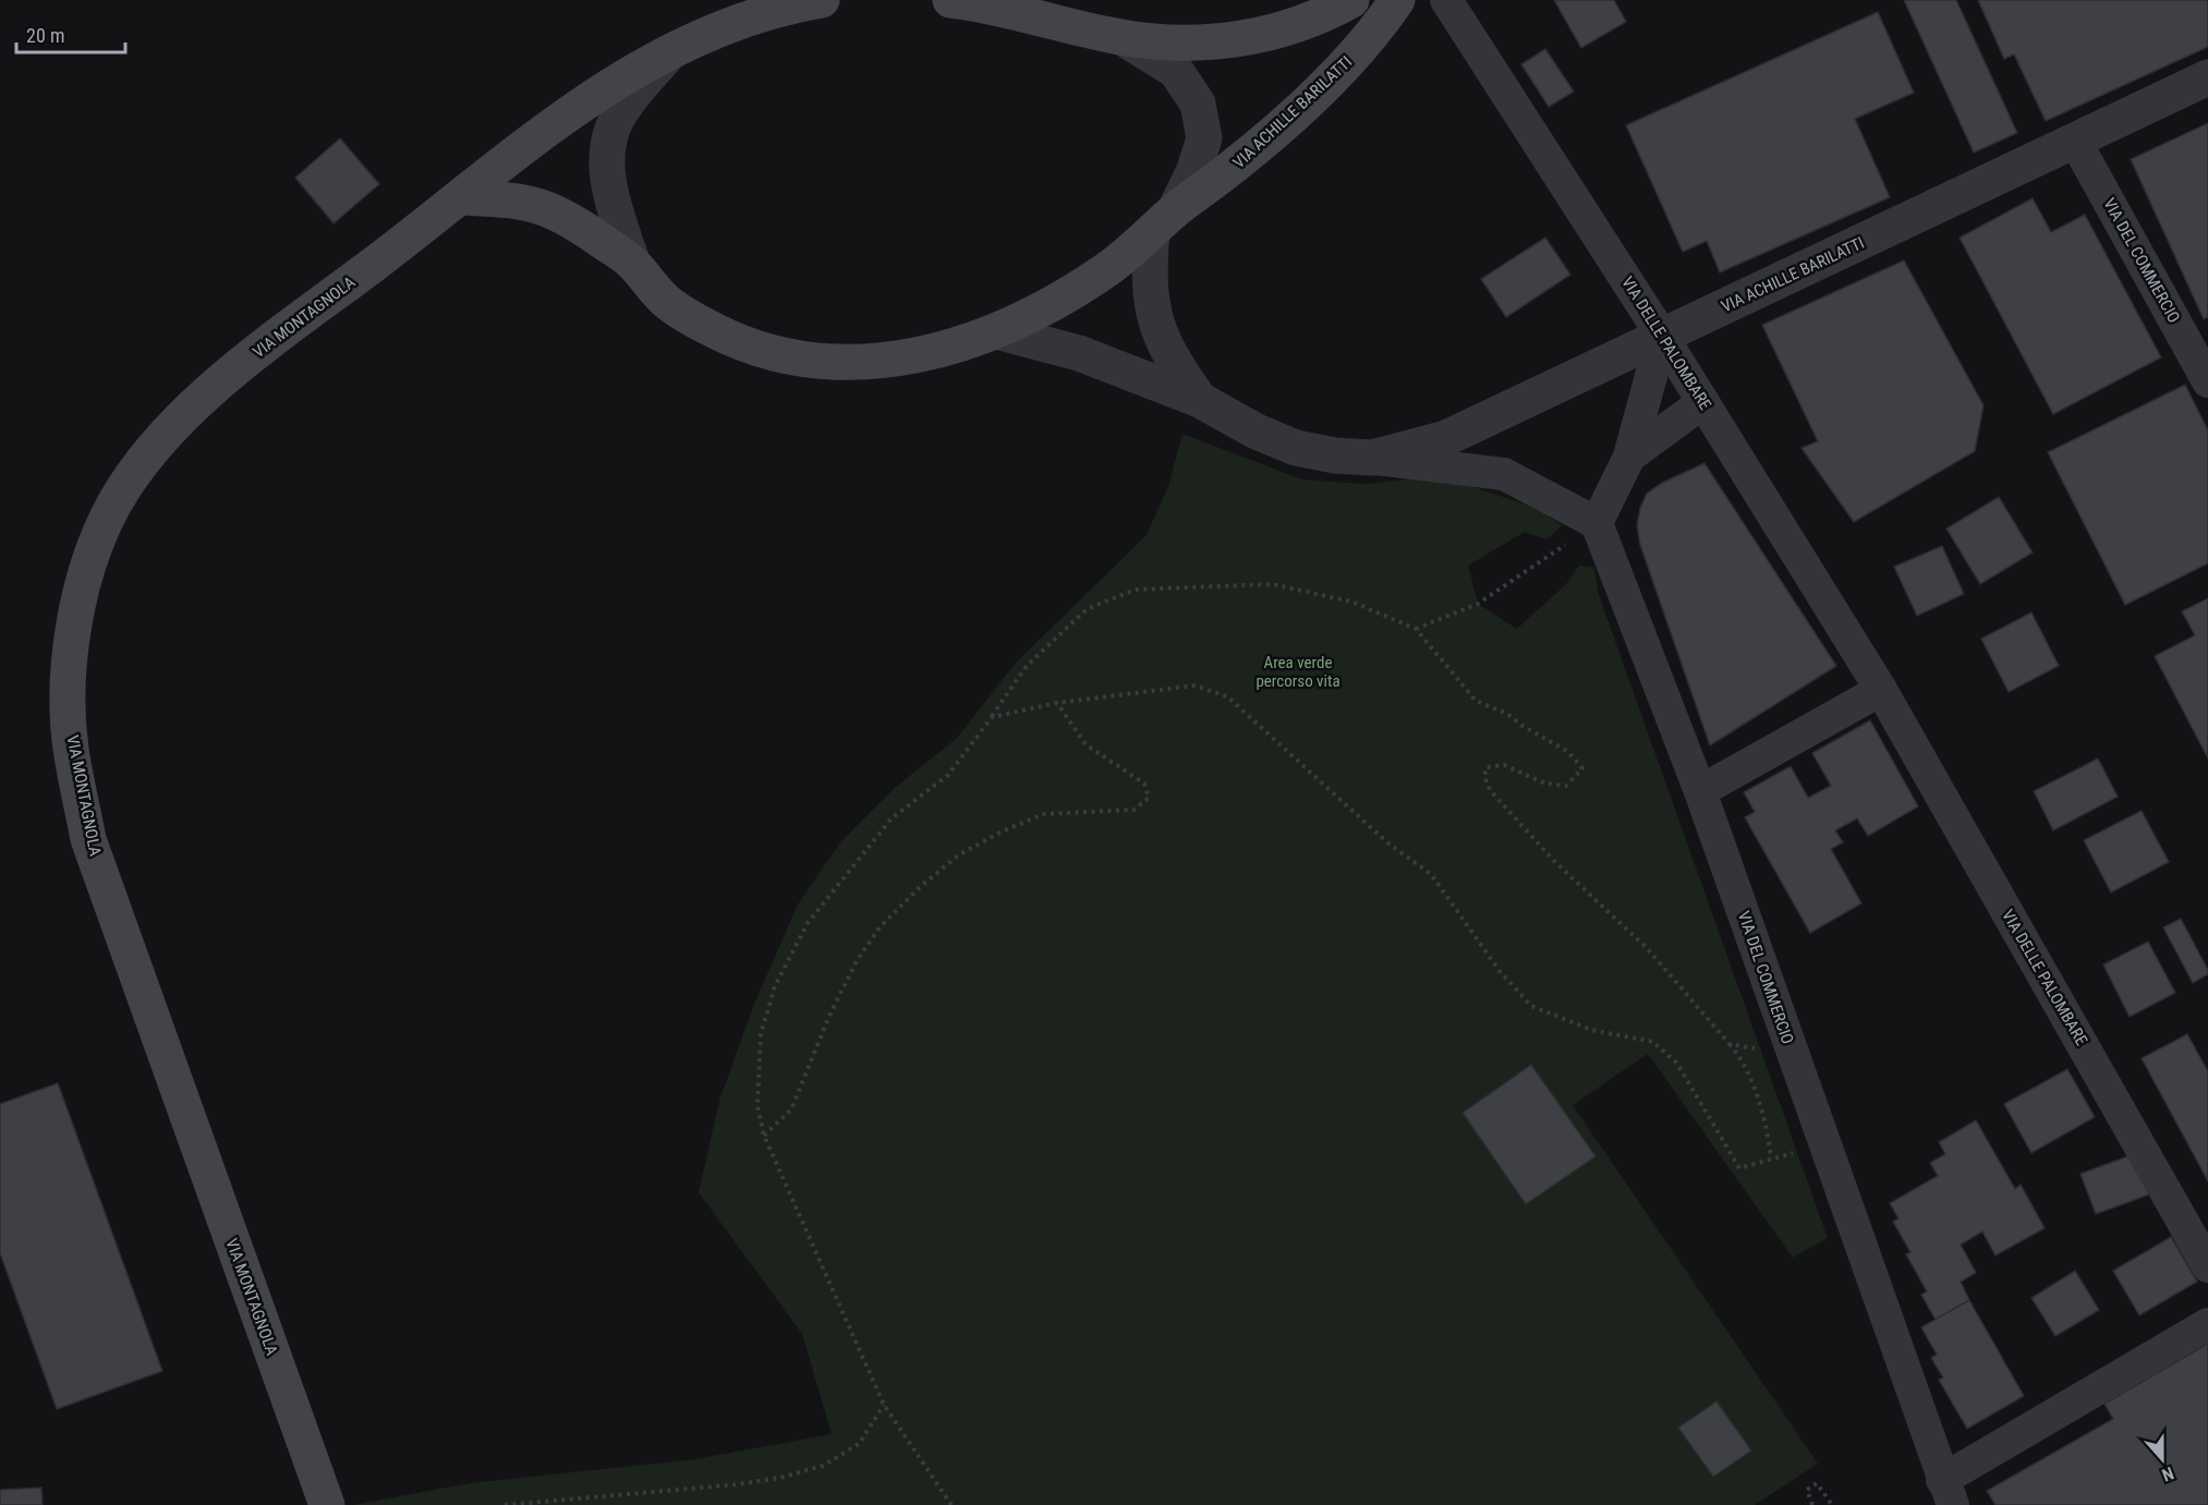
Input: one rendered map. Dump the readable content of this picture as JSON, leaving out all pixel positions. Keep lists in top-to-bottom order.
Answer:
{
  "streets": {
    "main road": ["VIA ACHILLE BARILATTI", "VIA MONTAGNOLA"],
    "street": ["VIA DEL COMMERCIO", "VIA DELLE PALOMBARE"]
  },
  "crossings": [
    ["VIA ACHILLE BARILATTI", "VIA DEL COMMERCIO"],
    ["VIA ACHILLE BARILATTI", "VIA MONTAGNOLA"],
    ["VIA ACHILLE BARILATTI", "VIA DELLE PALOMBARE"]
  ],
  "parks": ["Area verde percorso vita"],
  "scale_bar": "20 m",
  "north": "bottom"
}
